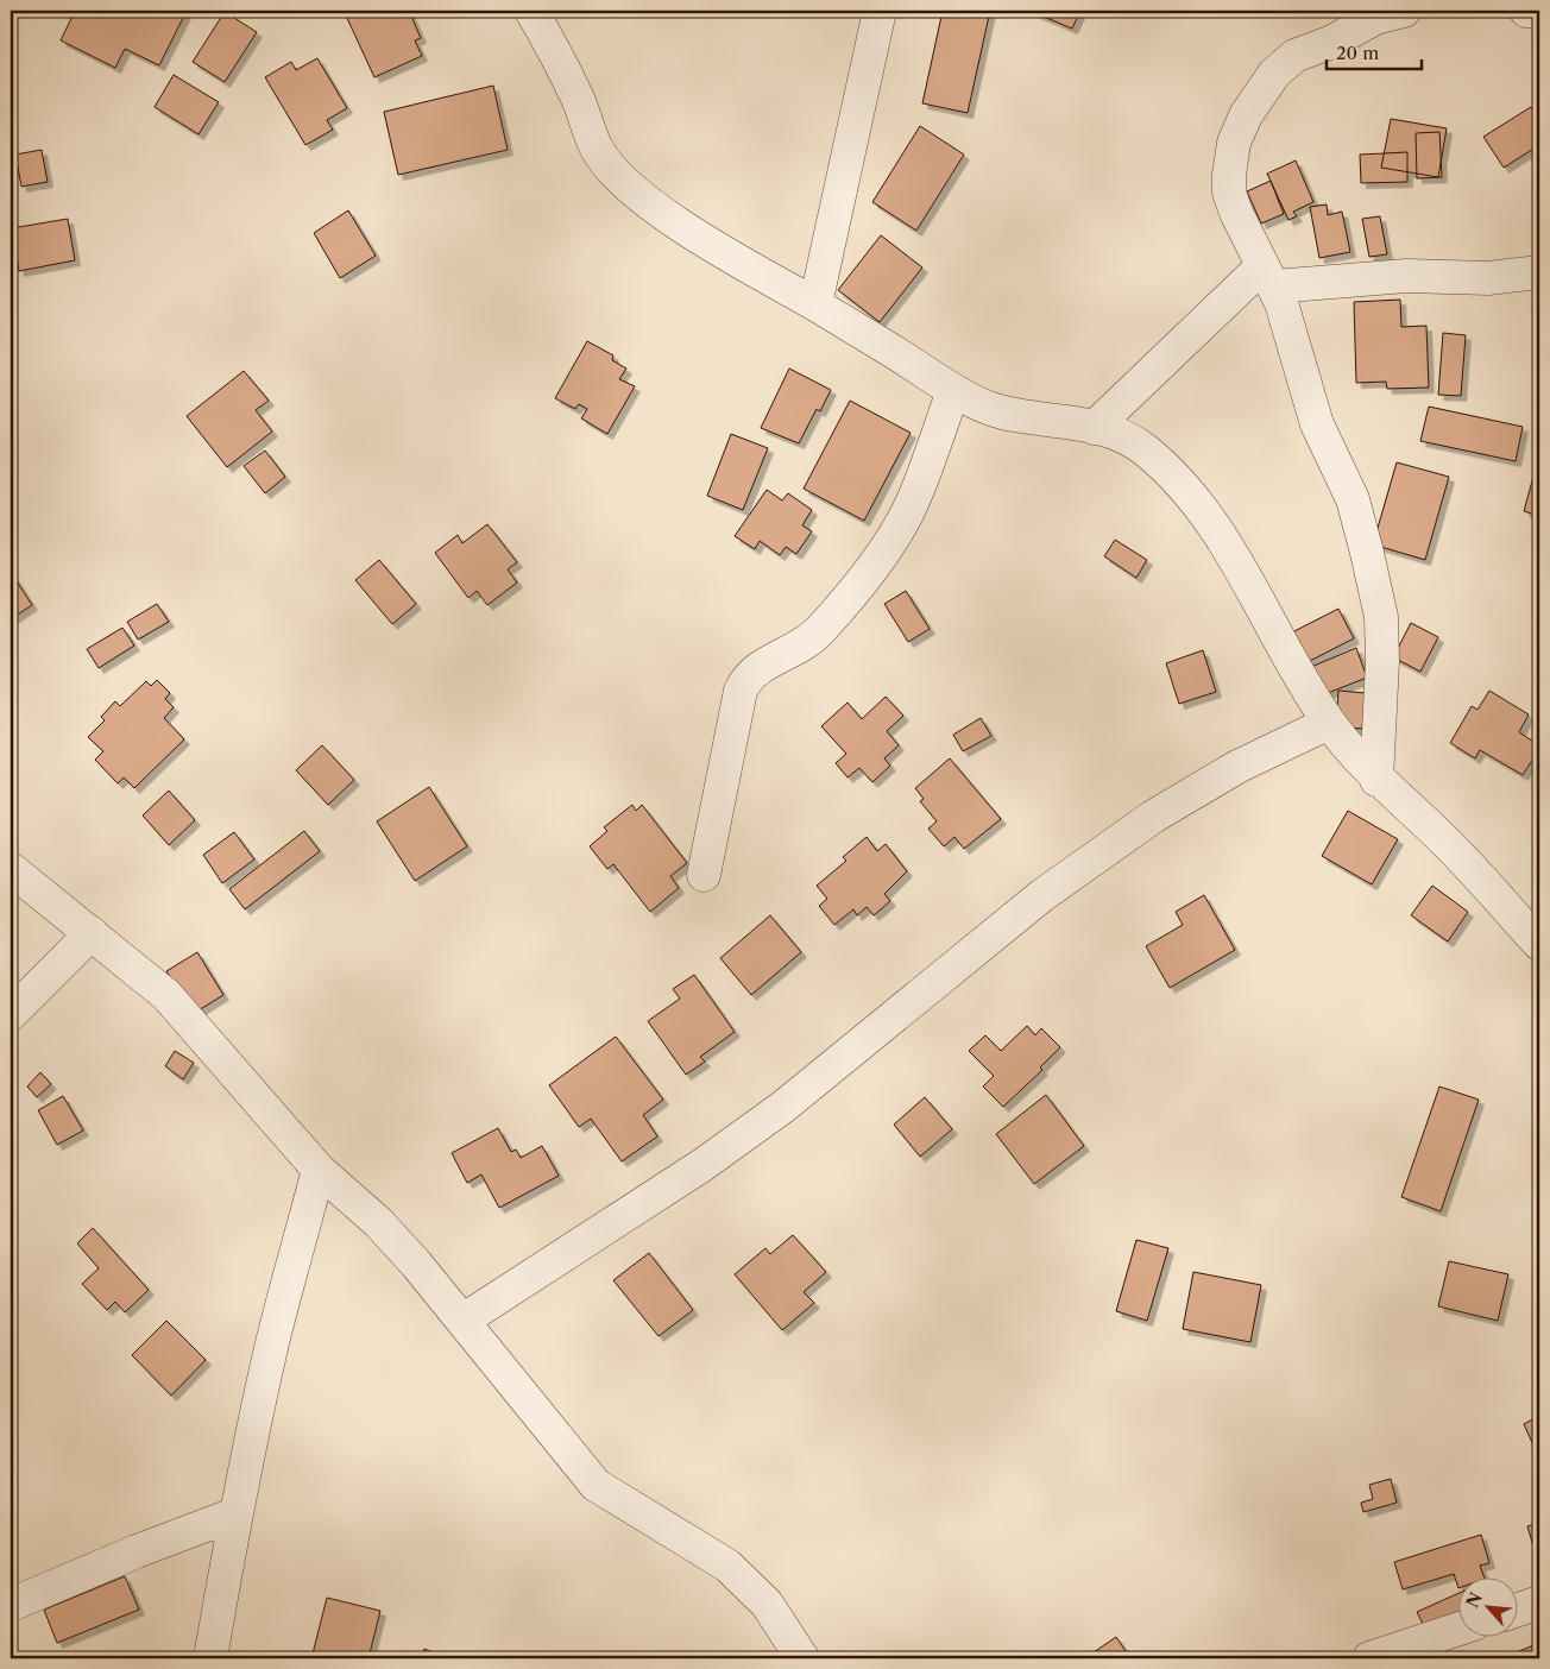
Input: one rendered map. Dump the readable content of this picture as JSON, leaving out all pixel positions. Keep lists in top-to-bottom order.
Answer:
{
  "scale_bar": "20 m",
  "north": "top left"
}
